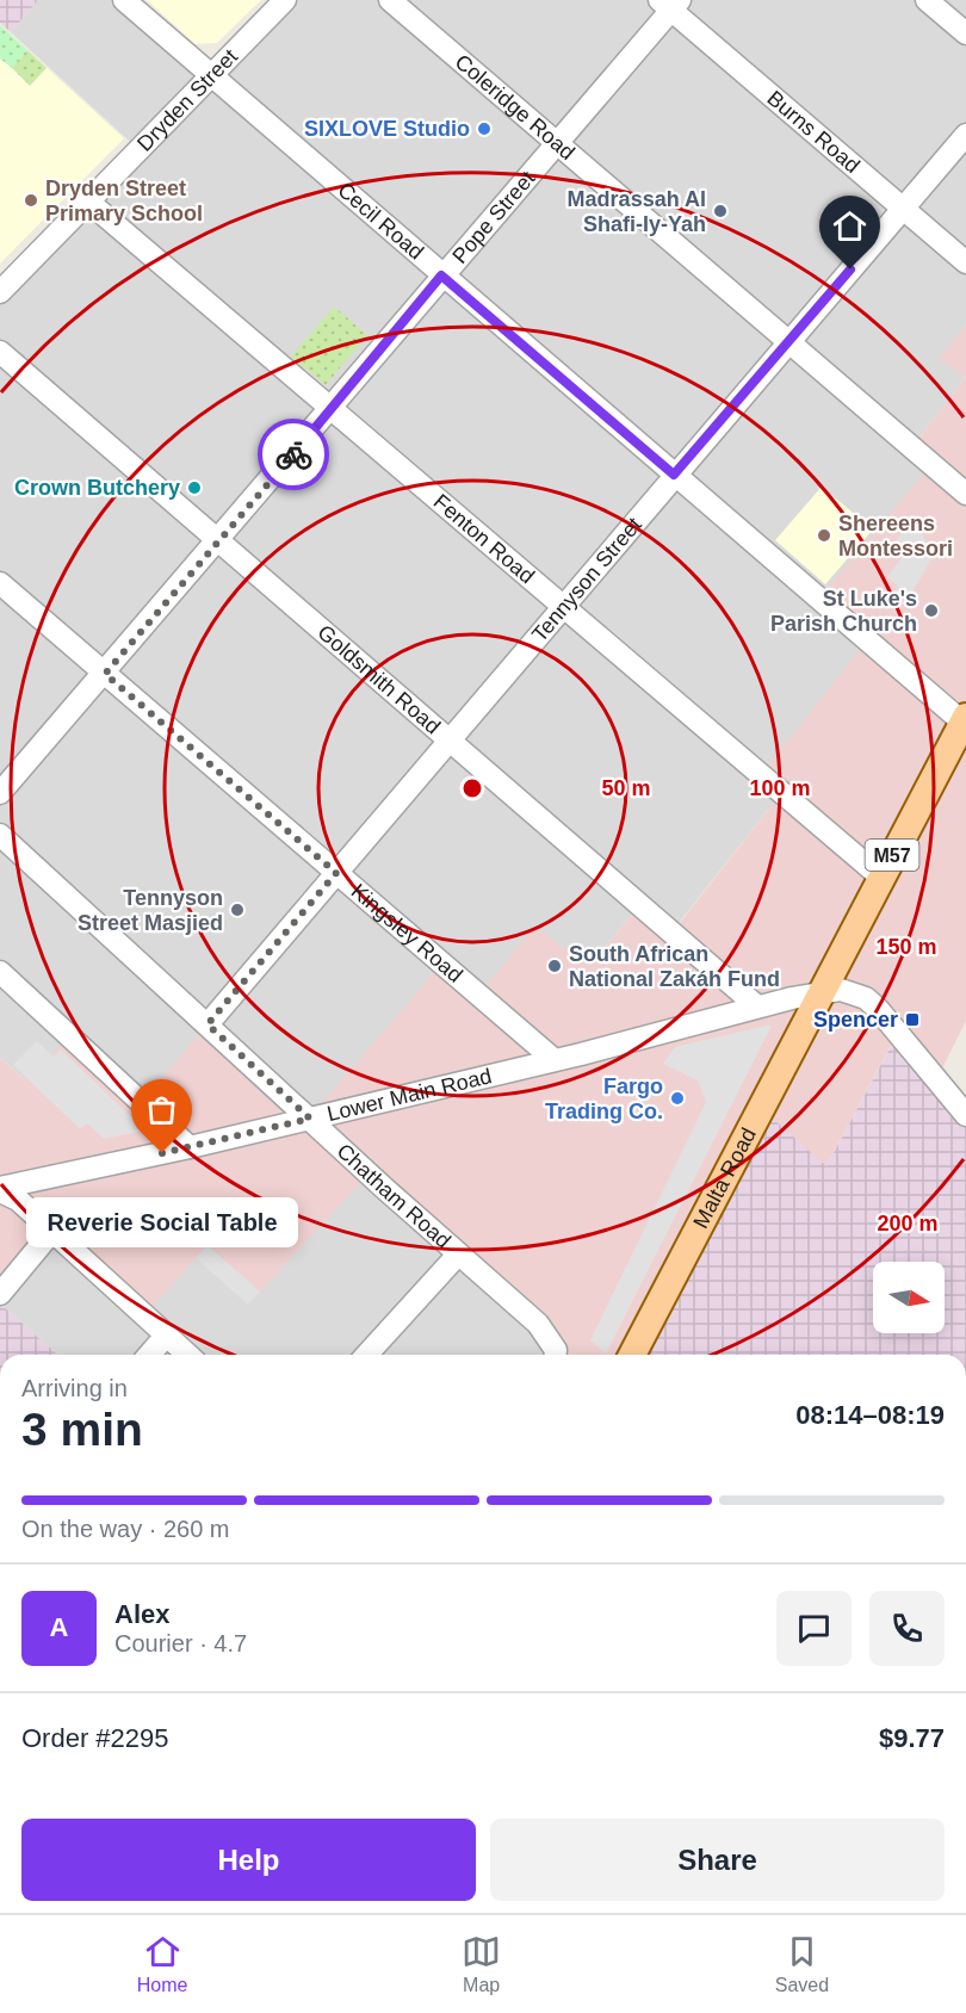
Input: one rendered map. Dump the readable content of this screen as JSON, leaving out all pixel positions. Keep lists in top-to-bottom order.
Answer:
{
  "streets": {
    "main road": ["M57", "Malta Road"],
    "street": [
      "Dryden Street",
      "Coleridge Road",
      "Burns Road",
      "Pope Street",
      "Cecil Road",
      "Fenton Road",
      "Tennyson Street",
      "Goldsmith Road",
      "Kingsley Road",
      "Lower Main Road",
      "Chatham Road"
    ]
  },
  "crossings": [
    ["Dryden Street", "Cecil Road"],
    ["Dryden Street", "Fenton Road"],
    ["Coleridge Road", "Pope Street"],
    ["Coleridge Road", "Tennyson Street"],
    ["Burns Road", "Pope Street"],
    ["Burns Road", "Tennyson Street"],
    ["Pope Street", "Cecil Road"],
    ["Pope Street", "Fenton Road"],
    ["Pope Street", "Goldsmith Road"],
    ["Pope Street", "Kingsley Road"],
    ["Cecil Road", "Tennyson Street"],
    ["Cecil Road", "M57"],
    ["Fenton Road", "Tennyson Street"],
    ["Fenton Road", "M57"],
    ["Tennyson Street", "Goldsmith Road"],
    ["Tennyson Street", "Kingsley Road"],
    ["Tennyson Street", "Chatham Road"],
    ["Goldsmith Road", "Lower Main Road"],
    ["M57", "Lower Main Road"],
    ["M57", "Malta Road"],
    ["Kingsley Road", "Lower Main Road"],
    ["Lower Main Road", "Malta Road"],
    ["Lower Main Road", "Chatham Road"]
  ],
  "places": {
    "other": [
      "SIXLOVE Studio",
      "Dryden Street Primary School",
      "Madrassah Al Shafi-Iy-Yah",
      "Crown Butchery",
      "Shereens Montessori",
      "St Luke's Parish Church",
      "Tennyson Street Masjied",
      "South African National Zakáh Fund",
      "Fargo Trading Co.",
      "Reverie Social Table"
    ],
    "transit": ["Spencer"]
  },
  "north": "right",
  "page": {
    "bubble": "Reverie Social Table",
    "heading": ["3 min", "Arriving in", "08:14–08:19"],
    "panel": [
      "Alex",
      "Courier · 4.7",
      "Order #2295",
      "$9.77"
    ],
    "bar": "On the way · 260 m",
    "round": "A",
    "buttons": ["Help", "Share"],
    "tabs": ["Home", "Map", "Saved"]
  },
  "rings": [
    "50 m",
    "100 m",
    "150 m",
    "200 m"
  ]
}
